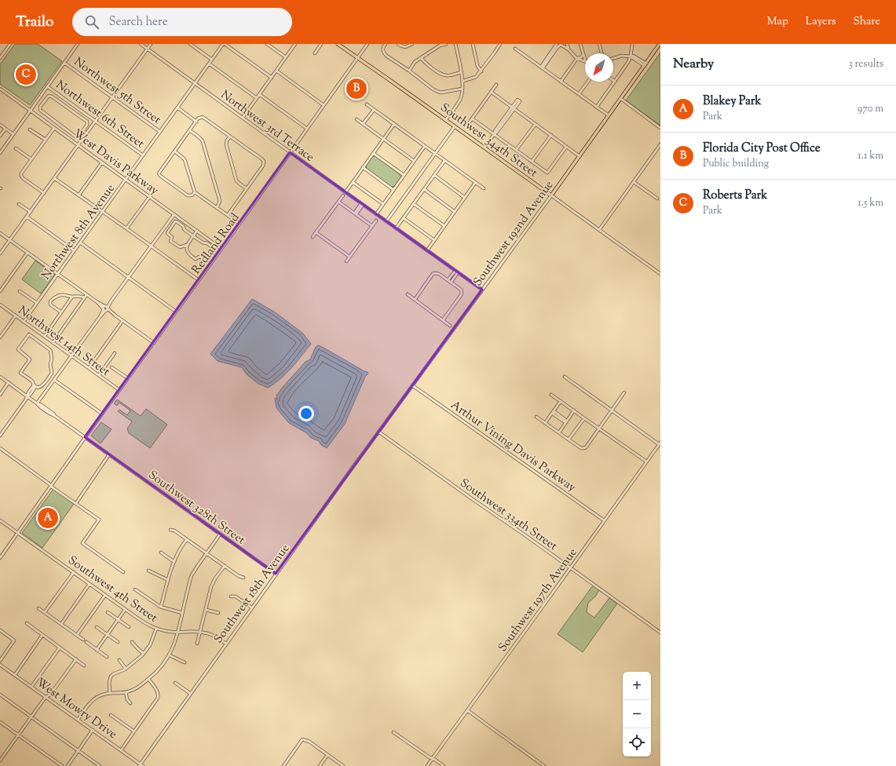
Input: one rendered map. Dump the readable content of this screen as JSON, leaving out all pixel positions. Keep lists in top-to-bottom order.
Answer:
{
  "streets": {
    "main road": ["Southwest 344th Street", "Southwest 192nd Avenue"],
    "street": [
      "Northwest 5th Street",
      "Northwest 6th Street",
      "Northwest 3rd Terrace",
      "West Davis Parkway",
      "Northwest 8th Avenue",
      "Redland Road",
      "Northwest 14th Street",
      "Arthur Vining Davis Parkway",
      "Southwest 328th Street",
      "Southwest 334th Street",
      "Southwest 4th Street",
      "Southwest 18th Avenue",
      "Southwest 197th Avenue",
      "West Mowry Drive"
    ]
  },
  "crossings": [
    ["Northwest 5th Street", "Northwest 8th Avenue"],
    ["Northwest 6th Street", "Northwest 8th Avenue"],
    ["Northwest 3rd Terrace", "Northwest 8th Avenue"],
    ["Northwest 3rd Terrace", "Redland Road"],
    ["Southwest 344th Street", "Southwest 192nd Avenue"],
    ["Southwest 344th Street", "Redland Road"],
    ["West Davis Parkway", "Northwest 8th Avenue"],
    ["West Davis Parkway", "Redland Road"],
    ["Northwest 8th Avenue", "Northwest 14th Street"],
    ["Southwest 192nd Avenue", "Arthur Vining Davis Parkway"],
    ["Southwest 192nd Avenue", "Southwest 334th Street"],
    ["Southwest 192nd Avenue", "Southwest 18th Avenue"],
    ["Redland Road", "Northwest 14th Street"],
    ["Redland Road", "Southwest 328th Street"],
    ["Redland Road", "Southwest 4th Street"],
    ["Arthur Vining Davis Parkway", "Southwest 197th Avenue"],
    ["Southwest 328th Street", "Southwest 18th Avenue"],
    ["Southwest 334th Street", "Southwest 18th Avenue"],
    ["Southwest 334th Street", "Southwest 197th Avenue"],
    ["Southwest 4th Street", "Southwest 18th Avenue"],
    ["Southwest 18th Avenue", "West Mowry Drive"]
  ],
  "north": "bottom left",
  "page": {
    "header": "Trailo",
    "search": "Search here",
    "nav": ["Map", "Layers", "Share"],
    "heading": ["Nearby", "3 results"],
    "pins": ["C", "B", "A"],
    "list": [
      {
        "mark": "A",
        "name": "Blakey Park",
        "note": "Park",
        "value": "970 m"
      },
      {
        "mark": "B",
        "name": "Florida City Post Office",
        "note": "Public building",
        "value": "1.1 km"
      },
      {
        "mark": "C",
        "name": "Roberts Park",
        "note": "Park",
        "value": "1.5 km"
      }
    ],
    "map_buttons": ["+", "−"]
  }
}
